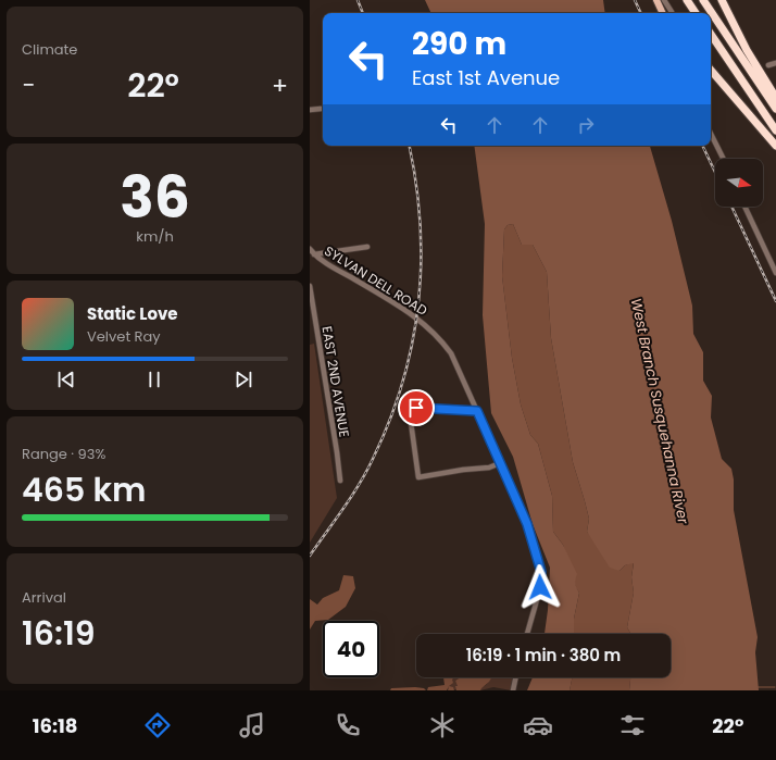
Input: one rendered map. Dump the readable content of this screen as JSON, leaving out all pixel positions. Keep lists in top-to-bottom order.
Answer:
{
  "streets": {
    "street": ["SYLVAN DELL ROAD", "EAST 2ND AVENUE"]
  },
  "water": ["West Branch Susquehanna River"],
  "north": "right",
  "page": {
    "tile": [
      "Climate",
      ["36", "km/h"],
      ["Range · 93%", "465 km"],
      ["Arrival", "16:19"]
    ],
    "turn": ["290 m", "East 1st Avenue"],
    "heat": ["−", "22°", "+"],
    "song": ["Static Love", "Velvet Ray"],
    "limit": "40",
    "trip": "16:19 · 1 min · 380 m",
    "tabs": ["16:18", "22°"]
  }
}
